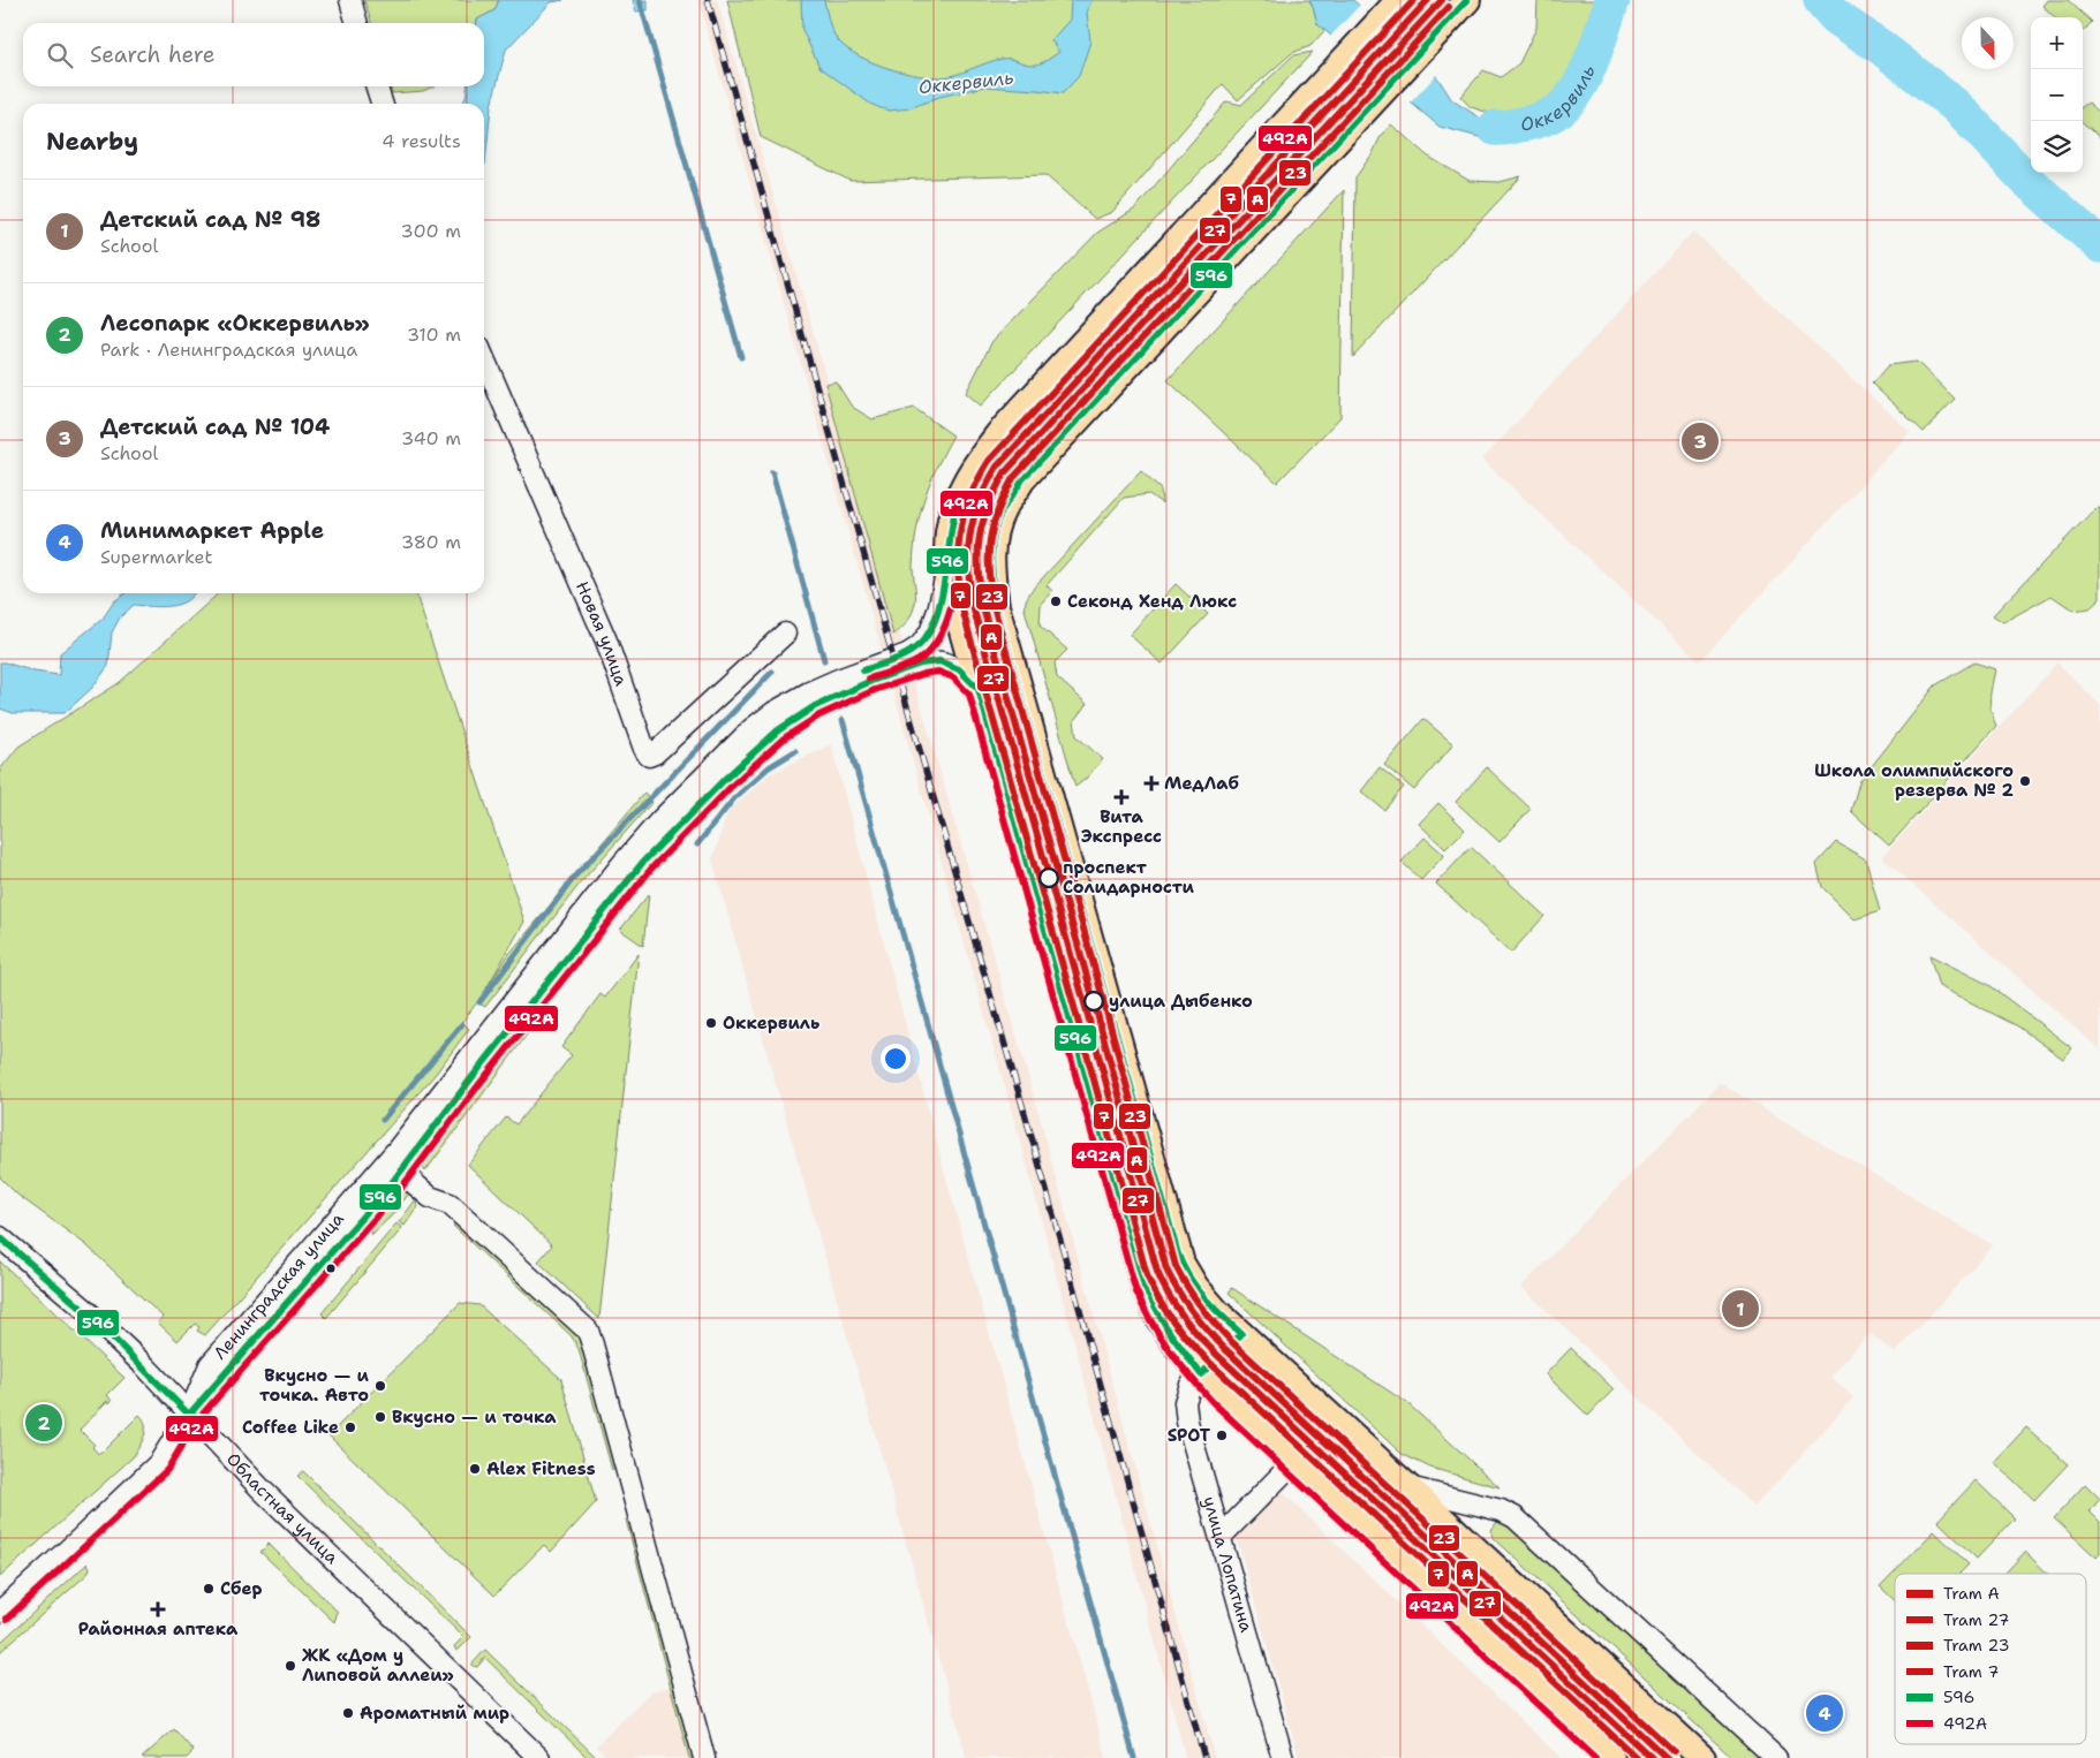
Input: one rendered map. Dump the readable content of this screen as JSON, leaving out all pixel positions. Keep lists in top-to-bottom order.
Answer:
{
  "streets": {
    "street": [
      "Новая улица",
      "Ленинградская улица",
      "Областная улица",
      "улица Лопатина"
    ]
  },
  "crossings": [
    ["Ленинградская улица", "Областная улица"]
  ],
  "water": ["Оккервиль"],
  "places": {
    "other": [
      "Секонд Хенд Люкс",
      "Школа олимпийского резерва № 2",
      "проспект Солидарности",
      "улица Дыбенко",
      "Оккервиль",
      "Вкусно — и точка. Авто",
      "Вкусно — и точка",
      "Coffee Like",
      "SPOT",
      "Alex Fitness",
      "Сбер",
      "ЖК «Дом у Липовой аллеи»",
      "Ароматный мир"
    ],
    "health": ["МедЛаб", "Вита Экспресс", "Районная аптека"]
  },
  "lines": [
    "tram line А",
    "tram line 27",
    "tram line 7",
    "transit line 596",
    "tram line 23",
    "transit line 492А"
  ],
  "legend": [
    "Tram А",
    "Tram 27",
    "Tram 23",
    "Tram 7",
    "596",
    "492А"
  ],
  "north": "bottom",
  "page": {
    "map_buttons": ["+", "−"],
    "search": "Search here",
    "heading": ["Nearby", "4 results"],
    "list": [
      {
        "mark": "1",
        "name": "Детский сад № 98",
        "note": "School",
        "value": "300 m"
      },
      {
        "mark": "2",
        "name": "Лесопарк «Оккервиль»",
        "note": "Park · Ленинградская улица",
        "value": "310 m"
      },
      {
        "mark": "3",
        "name": "Детский сад № 104",
        "note": "School",
        "value": "340 m"
      },
      {
        "mark": "4",
        "name": "Минимаркет Apple",
        "note": "Supermarket",
        "value": "380 m"
      }
    ],
    "pins": [
      "3",
      "1",
      "2",
      "4"
    ]
  }
}
